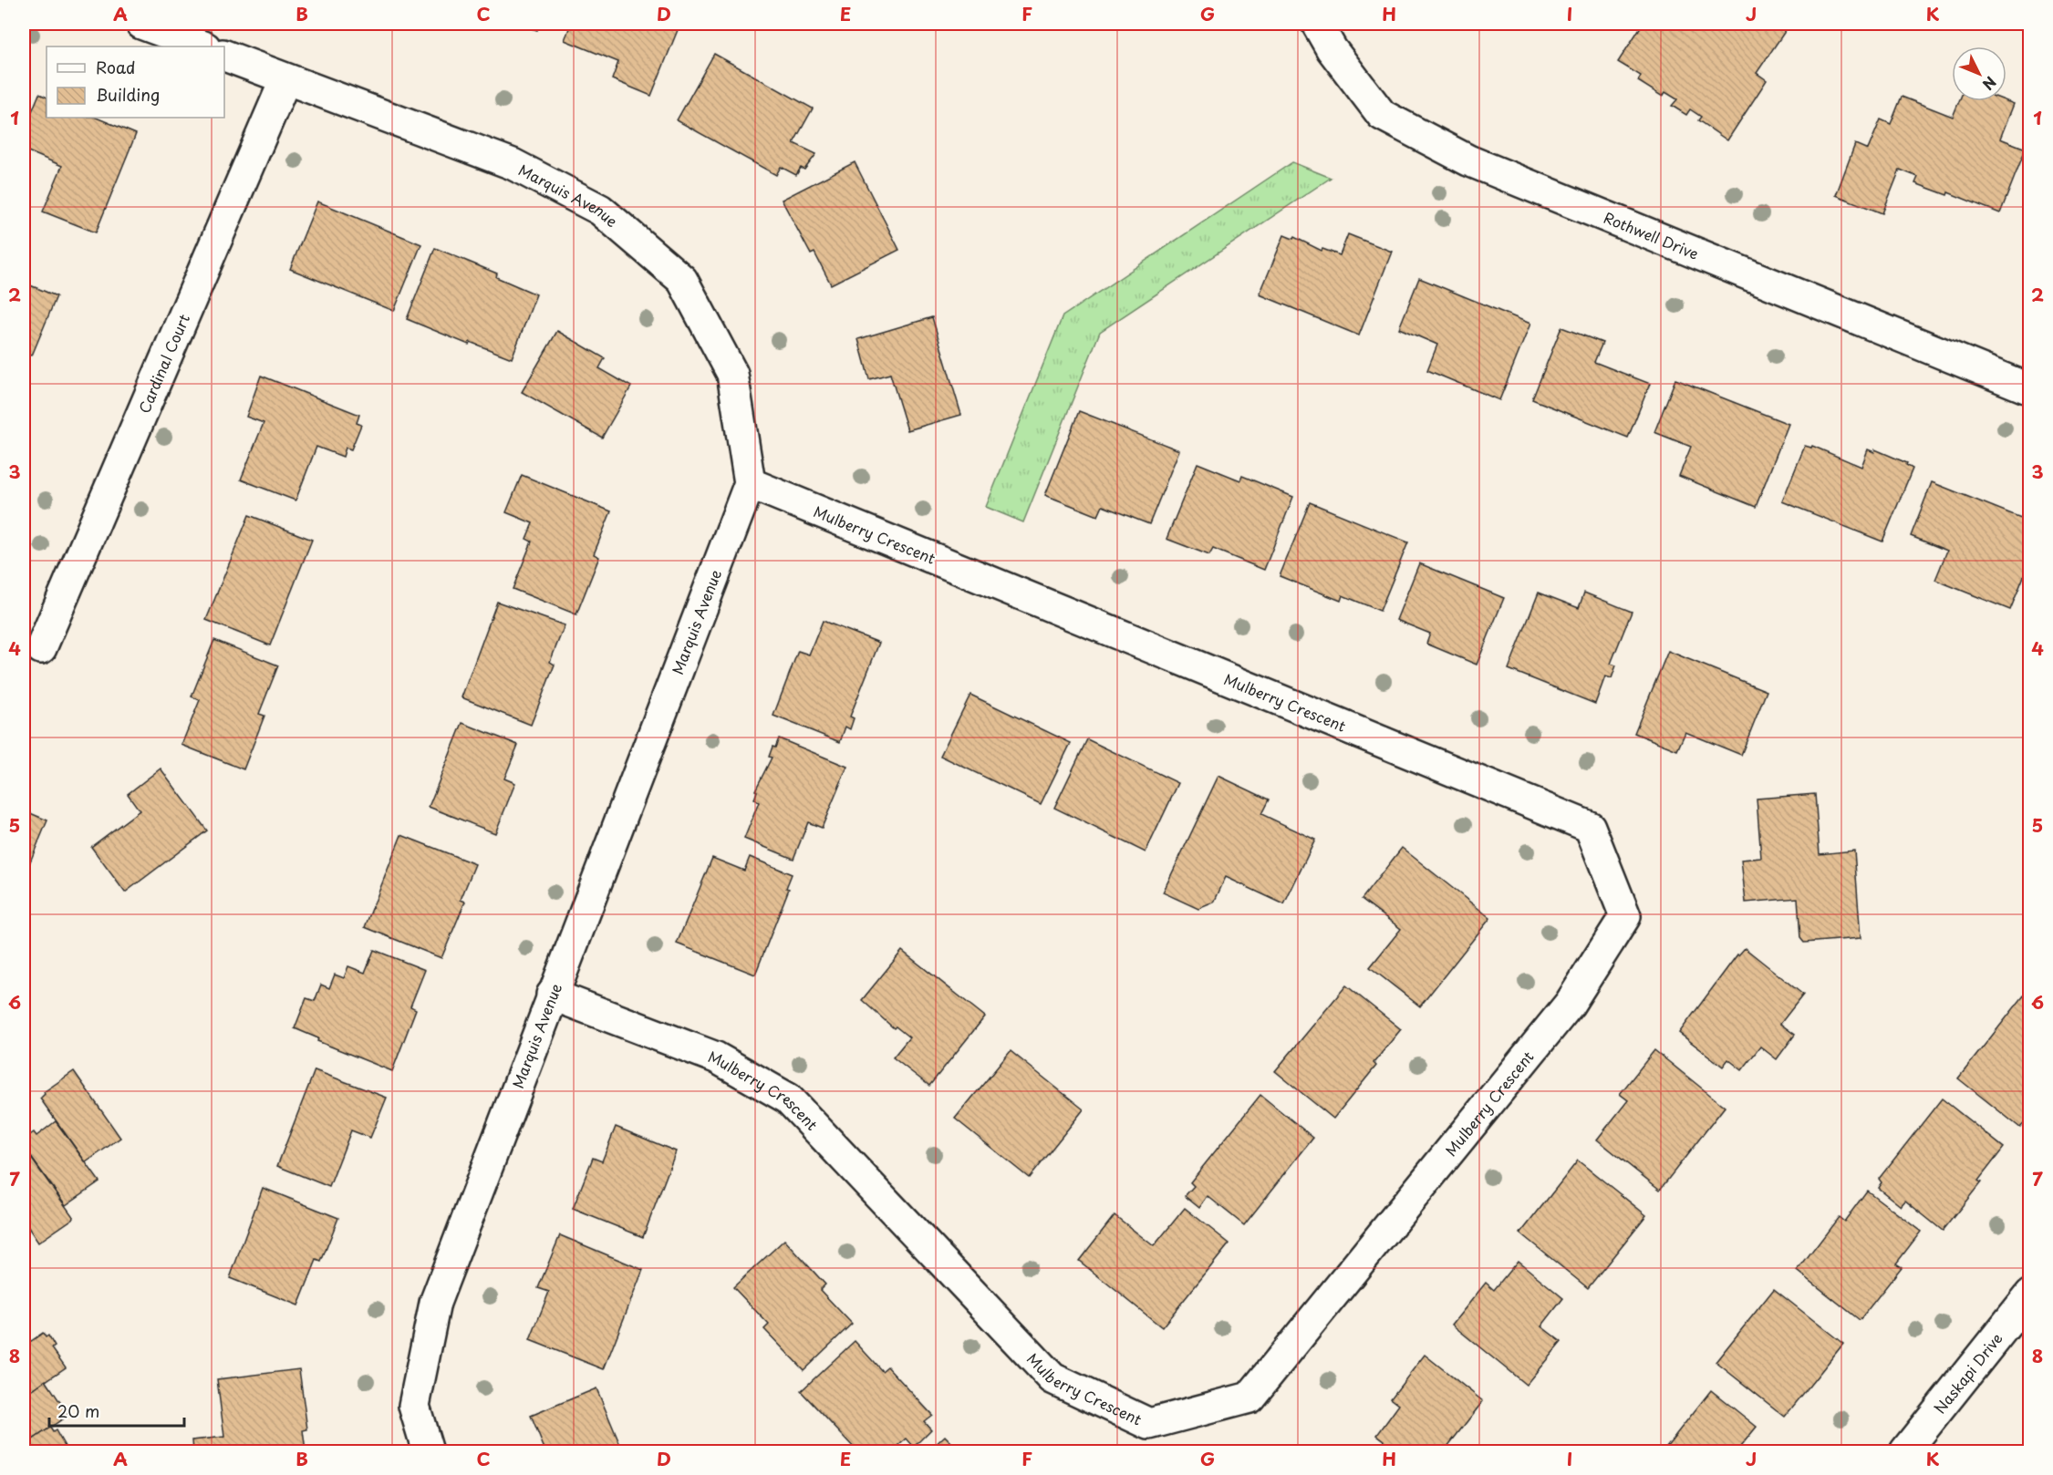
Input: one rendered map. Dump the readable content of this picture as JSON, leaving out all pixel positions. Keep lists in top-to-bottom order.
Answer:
{
  "streets": {
    "street": [
      "Marquis Avenue",
      "Rothwell Drive",
      "Cardinal Court",
      "Mulberry Crescent",
      "Naskapi Drive"
    ]
  },
  "crossings": [
    ["Marquis Avenue", "Cardinal Court"],
    ["Marquis Avenue", "Mulberry Crescent"]
  ],
  "legend": ["Road", "Building"],
  "scale_bar": "20 m",
  "north": "bottom right",
  "grid": {
    "columns": [
      "A",
      "B",
      "C",
      "D",
      "E",
      "F",
      "G",
      "H",
      "I",
      "J",
      "K"
    ],
    "rows": [
      "1",
      "2",
      "3",
      "4",
      "5",
      "6",
      "7",
      "8"
    ]
  }
}
